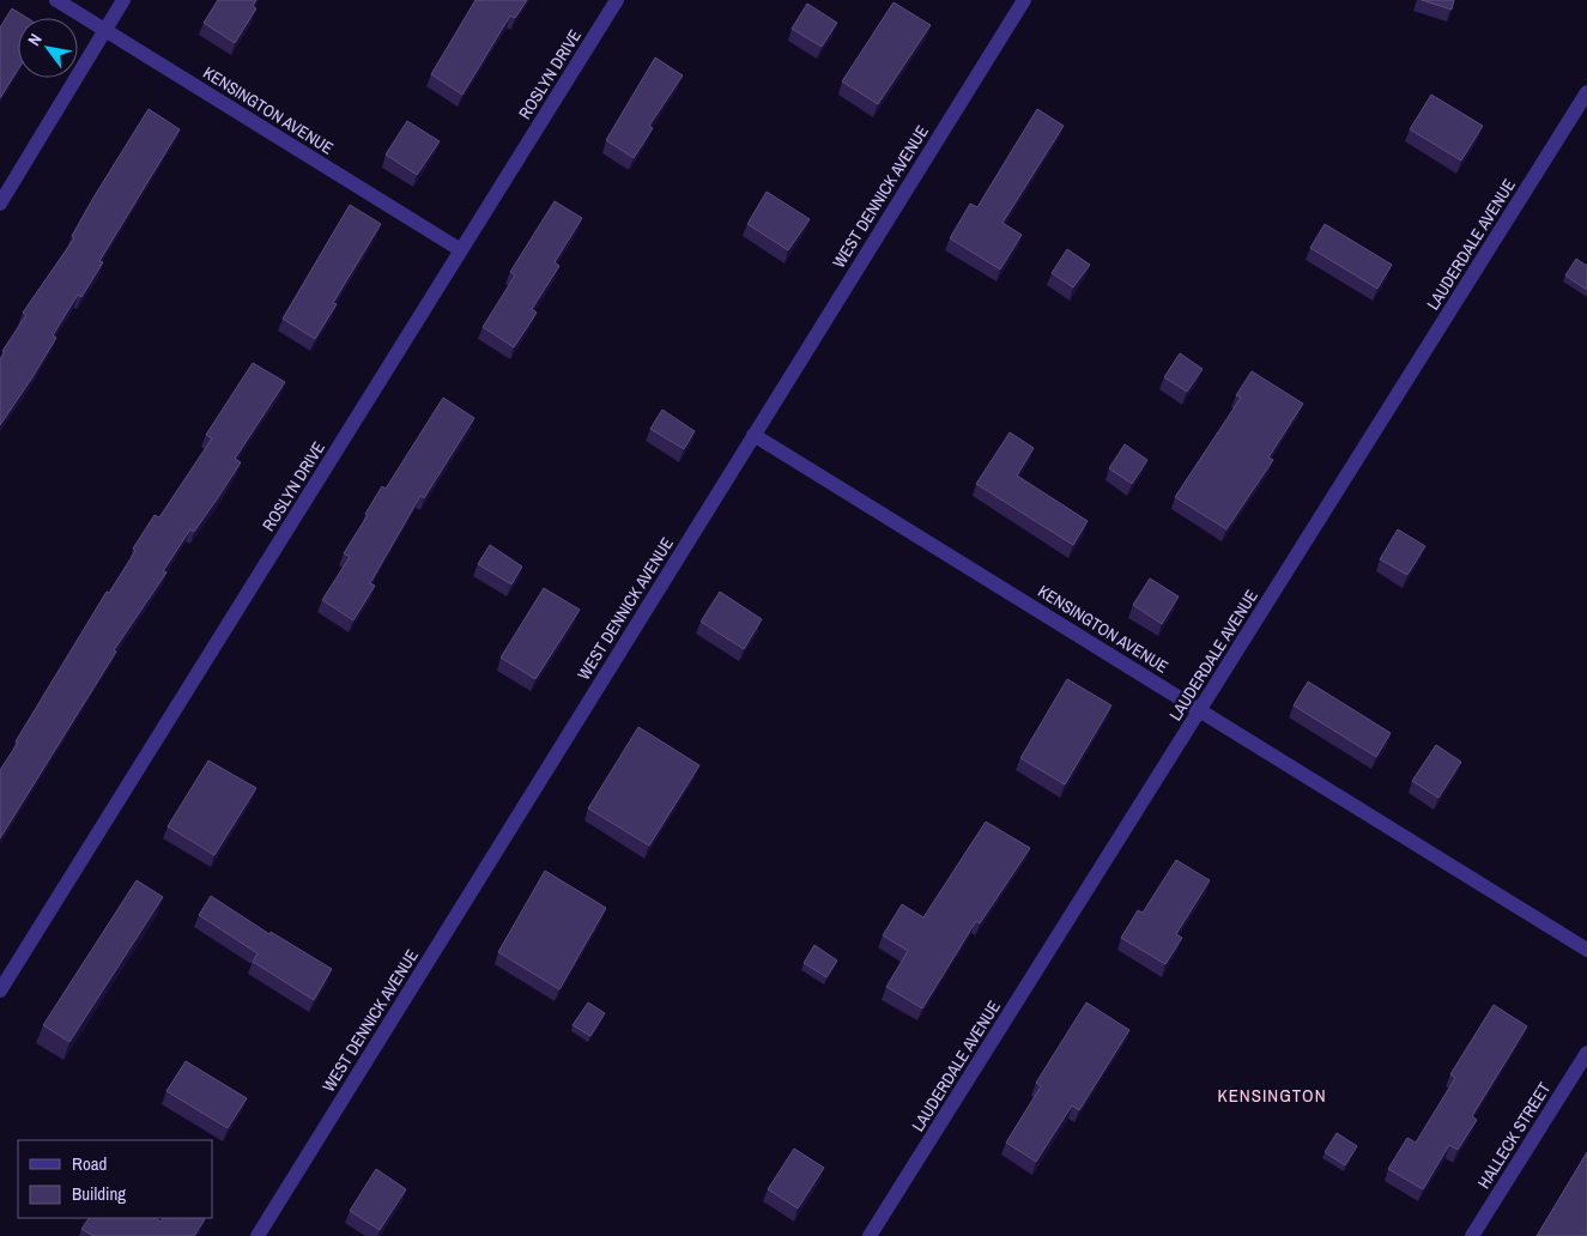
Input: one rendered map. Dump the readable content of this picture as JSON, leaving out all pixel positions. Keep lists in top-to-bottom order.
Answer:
{
  "streets": {
    "street": [
      "ROSLYN DRIVE",
      "KENSINGTON AVENUE",
      "WEST DENNICK AVENUE",
      "LAUDERDALE AVENUE",
      "HALLECK STREET"
    ]
  },
  "crossings": [
    ["ROSLYN DRIVE", "KENSINGTON AVENUE"],
    ["KENSINGTON AVENUE", "WEST DENNICK AVENUE"],
    ["KENSINGTON AVENUE", "LAUDERDALE AVENUE"]
  ],
  "districts": ["KENSINGTON"],
  "legend": ["Road", "Building"],
  "north": "top left"
}
